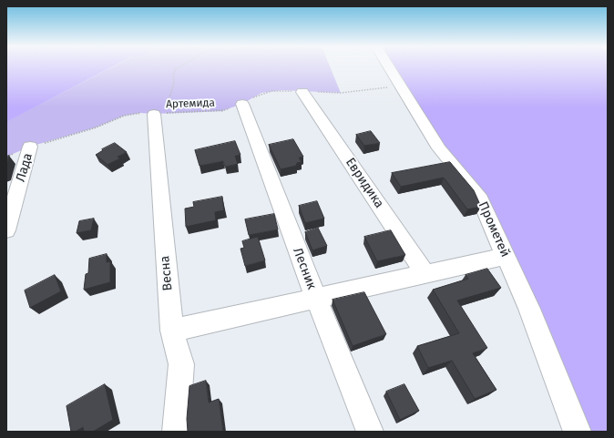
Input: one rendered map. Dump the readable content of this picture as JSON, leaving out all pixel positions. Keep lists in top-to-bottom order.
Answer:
{
  "streets": {
    "street": [
      "Лада",
      "Евридика",
      "Прометей",
      "Лесник",
      "Весна"
    ],
    "path": ["Артемида"]
  },
  "crossings": [
    ["Артемида", "Лада"],
    ["Артемида", "Евридика"],
    ["Артемида", "Прометей"],
    ["Артемида", "Лесник"],
    ["Артемида", "Весна"]
  ]
}
